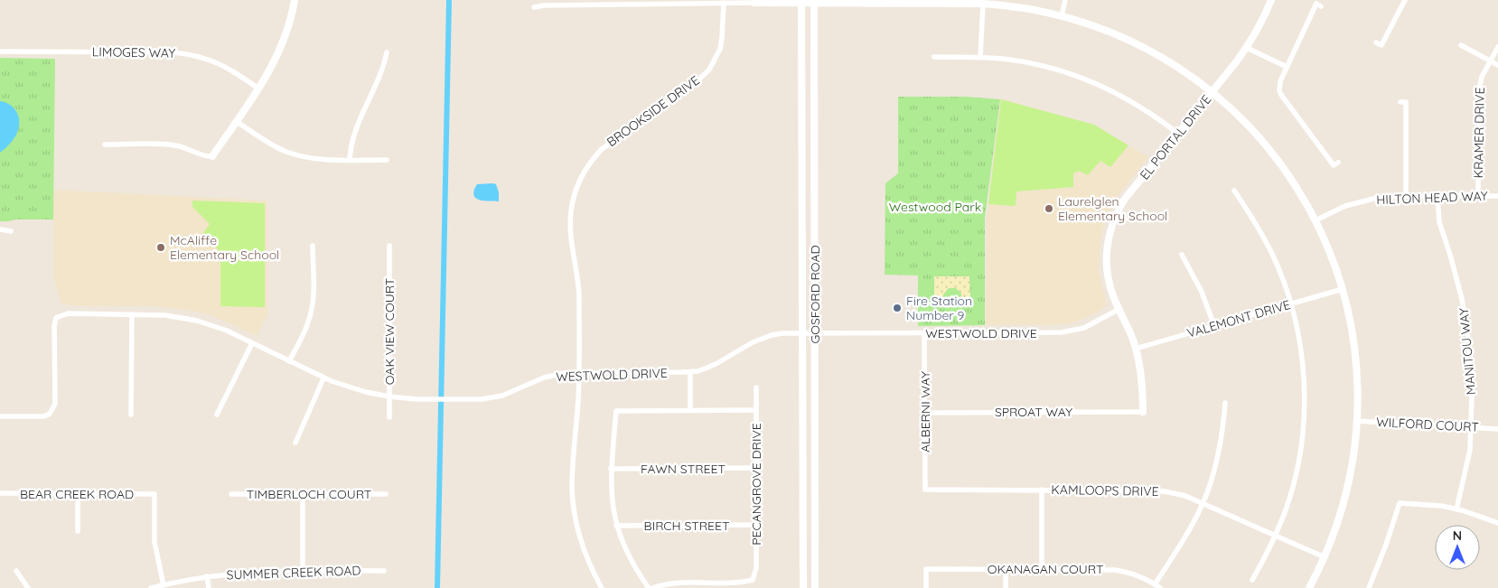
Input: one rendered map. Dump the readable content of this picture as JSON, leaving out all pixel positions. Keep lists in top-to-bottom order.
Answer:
{
  "streets": {
    "street": [
      "LIMOGES WAY",
      "BROOKSIDE DRIVE",
      "KRAMER DRIVE",
      "EL PORTAL DRIVE",
      "HILTON HEAD WAY",
      "GOSFORD ROAD",
      "VALEMONT DRIVE",
      "OAK VIEW COURT",
      "WESTWOLD DRIVE",
      "MANITOU WAY",
      "ALBERNI WAY",
      "SPROAT WAY",
      "WILFORD COURT",
      "FAWN STREET",
      "PECANGROVE DRIVE",
      "KAMLOOPS DRIVE",
      "BEAR CREEK ROAD",
      "TIMBERLOCH COURT",
      "BIRCH STREET",
      "OKANAGAN COURT",
      "SUMMER CREEK ROAD"
    ]
  },
  "crossings": [
    ["BROOKSIDE DRIVE", "WESTWOLD DRIVE"],
    ["KRAMER DRIVE", "HILTON HEAD WAY"],
    ["EL PORTAL DRIVE", "VALEMONT DRIVE"],
    ["EL PORTAL DRIVE", "WESTWOLD DRIVE"],
    ["EL PORTAL DRIVE", "SPROAT WAY"],
    ["HILTON HEAD WAY", "MANITOU WAY"],
    ["GOSFORD ROAD", "WESTWOLD DRIVE"],
    ["OAK VIEW COURT", "WESTWOLD DRIVE"],
    ["WESTWOLD DRIVE", "ALBERNI WAY"],
    ["MANITOU WAY", "WILFORD COURT"],
    ["ALBERNI WAY", "SPROAT WAY"],
    ["ALBERNI WAY", "KAMLOOPS DRIVE"],
    ["FAWN STREET", "PECANGROVE DRIVE"],
    ["PECANGROVE DRIVE", "BIRCH STREET"],
    ["BEAR CREEK ROAD", "SUMMER CREEK ROAD"]
  ],
  "parks": ["Westwood Park"],
  "places": ["Laurelglen Elementary School", "McAliffe Elementary School", "Fire Station Number 9"],
  "north": "top"
}
